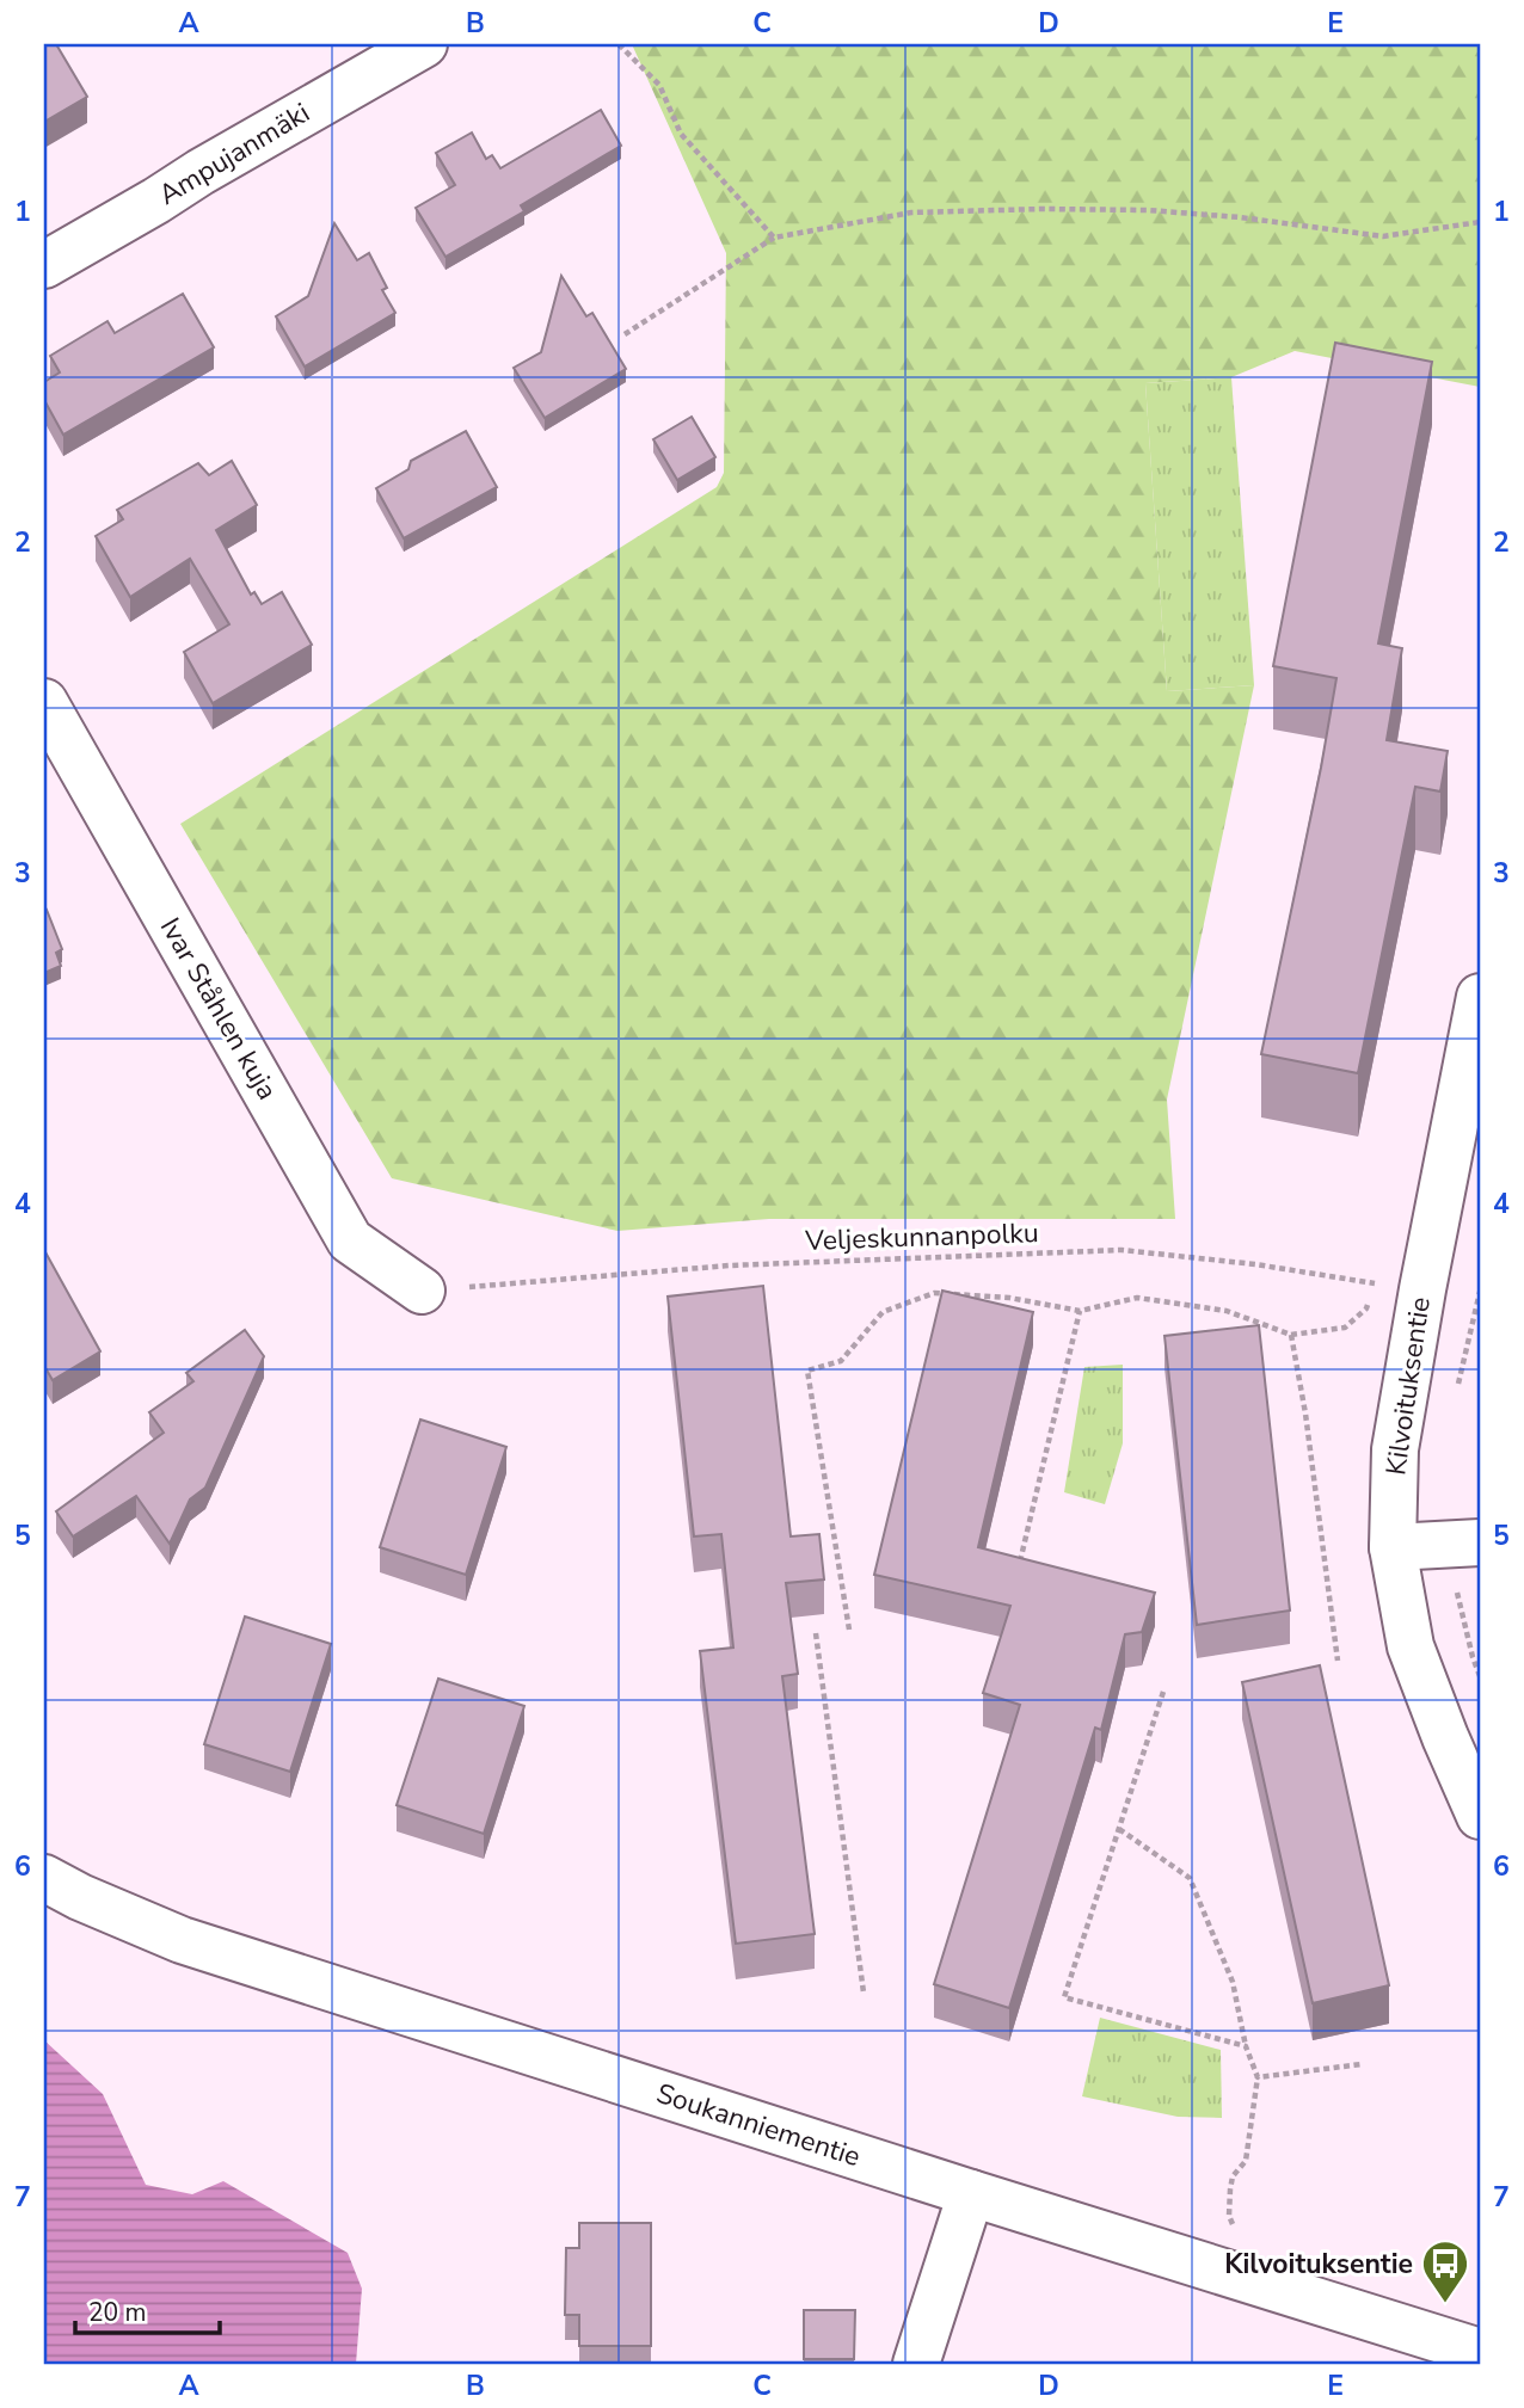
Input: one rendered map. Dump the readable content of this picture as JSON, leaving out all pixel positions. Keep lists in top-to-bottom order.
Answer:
{
  "streets": {
    "street": [
      "Ampujanmäki",
      "Ivar Ståhlen kuja",
      "Kilvoituksentie",
      "Soukanniementie"
    ],
    "path": ["Veljeskunnanpolku"]
  },
  "crossings": [
    ["Ivar Ståhlen kuja", "Veljeskunnanpolku"]
  ],
  "places": {
    "bus stop": ["Kilvoituksentie"]
  },
  "scale_bar": "20 m",
  "grid": {
    "columns": [
      "A",
      "B",
      "C",
      "D",
      "E"
    ],
    "rows": [
      "1",
      "2",
      "3",
      "4",
      "5",
      "6",
      "7"
    ]
  }
}
